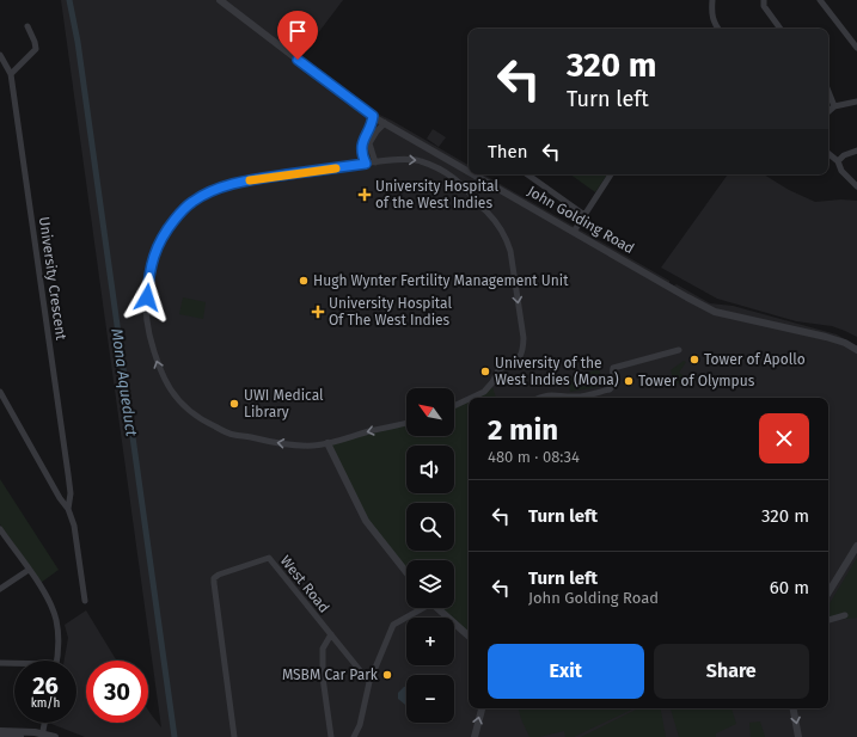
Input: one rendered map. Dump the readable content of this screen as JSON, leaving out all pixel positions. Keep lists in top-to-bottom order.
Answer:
{
  "streets": {
    "street": ["John Golding Road", "University Crescent", "West Road"]
  },
  "water": ["Mona Aqueduct"],
  "places": {
    "health": ["University Hospital of the West Indies", "University Hospital Of The West Indies"],
    "other": [
      "Hugh Wynter Fertility Management Unit",
      "Tower of Apollo",
      "University of the West Indies (Mona)",
      "Tower of Olympus",
      "UWI Medical Library",
      "MSBM Car Park"
    ]
  },
  "north": "top left",
  "page": {
    "turn": ["320 m", "Turn left"],
    "then": "Then",
    "map_buttons": ["+", "−"],
    "heading": ["2 min", "480 m · 08:34"],
    "list": [
      {
        "name": "Turn left",
        "value": "320 m"
      },
      {
        "name": "Turn left",
        "note": "John Golding Road",
        "value": "60 m"
      }
    ],
    "buttons": ["Exit", "Share"],
    "speed": "26 km/h",
    "limit": "30"
  }
}
